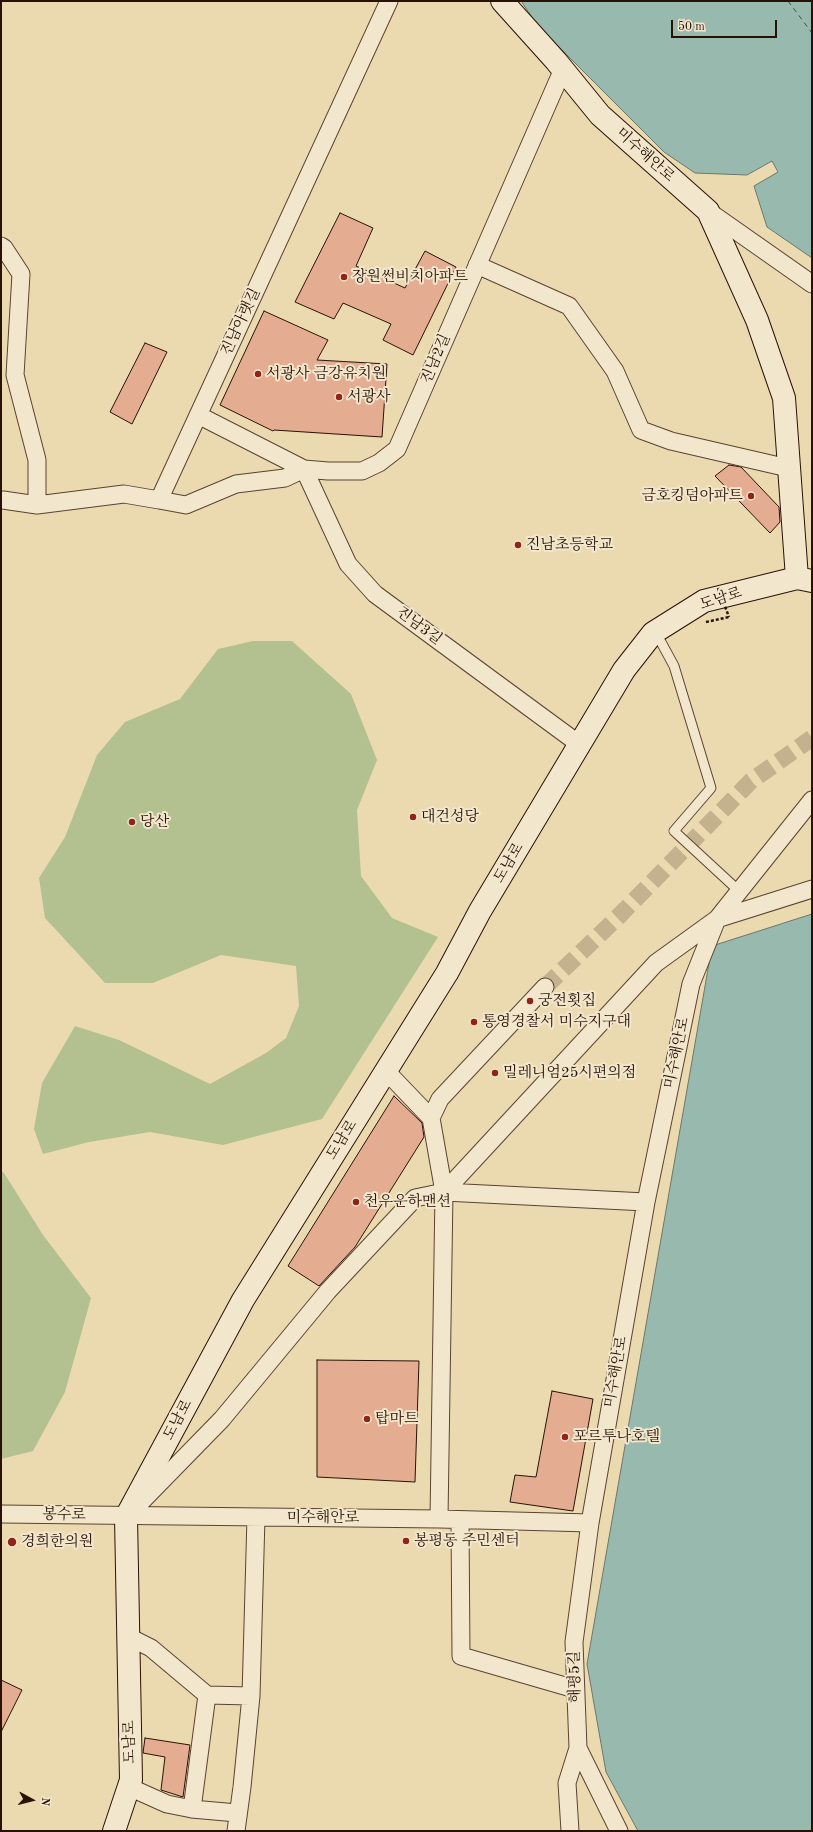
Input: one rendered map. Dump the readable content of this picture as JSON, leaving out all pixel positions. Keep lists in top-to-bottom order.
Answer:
{
  "streets": {
    "main road": ["미수해안로", "도남로"],
    "street": [
      "진남아랫길",
      "진남2길",
      "진남3길",
      "봉수로",
      "해평5길"
    ]
  },
  "crossings": [
    ["미수해안로", "진남2길"],
    ["미수해안로", "도남로"],
    ["미수해안로", "봉수로"],
    ["미수해안로", "해평5길"],
    ["진남아랫길", "진남2길"],
    ["진남2길", "진남3길"],
    ["도남로", "진남3길"],
    ["도남로", "봉수로"]
  ],
  "places": [
    "장원썬비치아파트",
    "서광사 금강유치원",
    "서광사",
    "금호킹덤아파트",
    "진남초등학교",
    "대건성당",
    "당산",
    "궁전횟집",
    "통영경찰서 미수지구대",
    "밀레니엄25시편의점",
    "천우운하맨션",
    "탑마트",
    "포르투나호텔",
    "봉평동 주민센터",
    "경희한의원"
  ],
  "scale_bar": "50 m",
  "north": "right"
}
